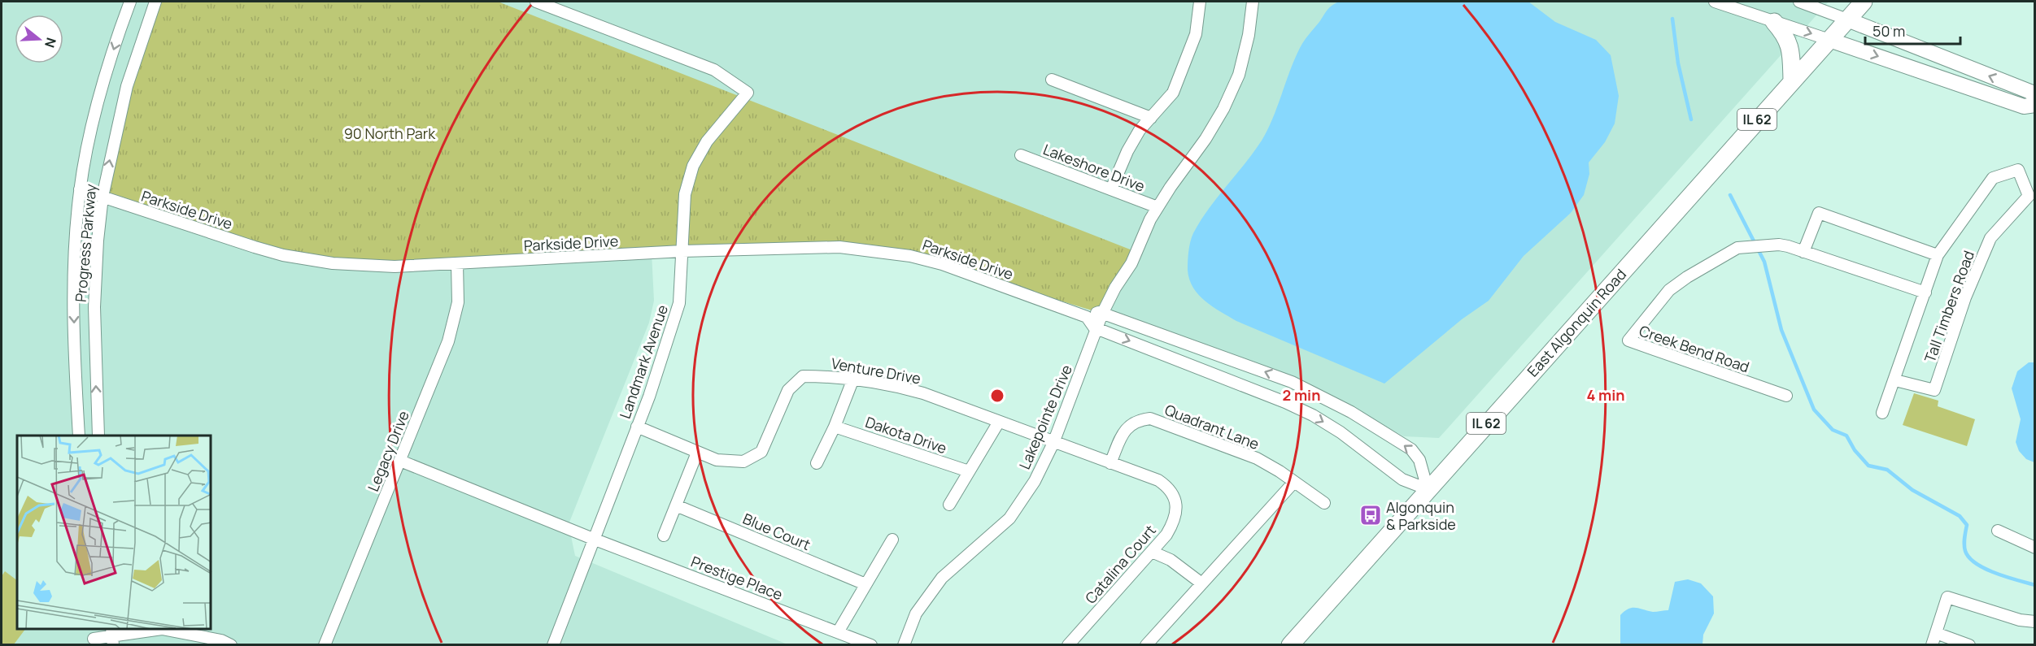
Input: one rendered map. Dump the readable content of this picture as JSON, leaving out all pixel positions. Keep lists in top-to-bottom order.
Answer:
{
  "streets": {
    "main road": ["IL 62", "East Algonquin Road"],
    "street": [
      "Lakeshore Drive",
      "Parkside Drive",
      "Progress Parkway",
      "Tall Timbers Road",
      "Creek Bend Road",
      "Landmark Avenue",
      "Venture Drive",
      "Lakepointe Drive",
      "Quadrant Lane",
      "Dakota Drive",
      "Legacy Drive",
      "Blue Court",
      "Catalina Court",
      "Prestige Place"
    ]
  },
  "crossings": [
    ["Parkside Drive", "Progress Parkway"],
    ["Parkside Drive", "East Algonquin Road"],
    ["Parkside Drive", "Landmark Avenue"],
    ["Parkside Drive", "Lakepointe Drive"],
    ["Parkside Drive", "Legacy Drive"],
    ["Tall Timbers Road", "Creek Bend Road"],
    ["Landmark Avenue", "Venture Drive"],
    ["Landmark Avenue", "Prestige Place"],
    ["Venture Drive", "Lakepointe Drive"],
    ["Venture Drive", "Quadrant Lane"],
    ["Venture Drive", "Catalina Court"],
    ["Legacy Drive", "Prestige Place"]
  ],
  "parks": ["90 North Park"],
  "places": {
    "bus stop": ["Algonquin & Parkside"]
  },
  "scale_bar": "50 m",
  "north": "right",
  "rings": ["2 min", "4 min"]
}
